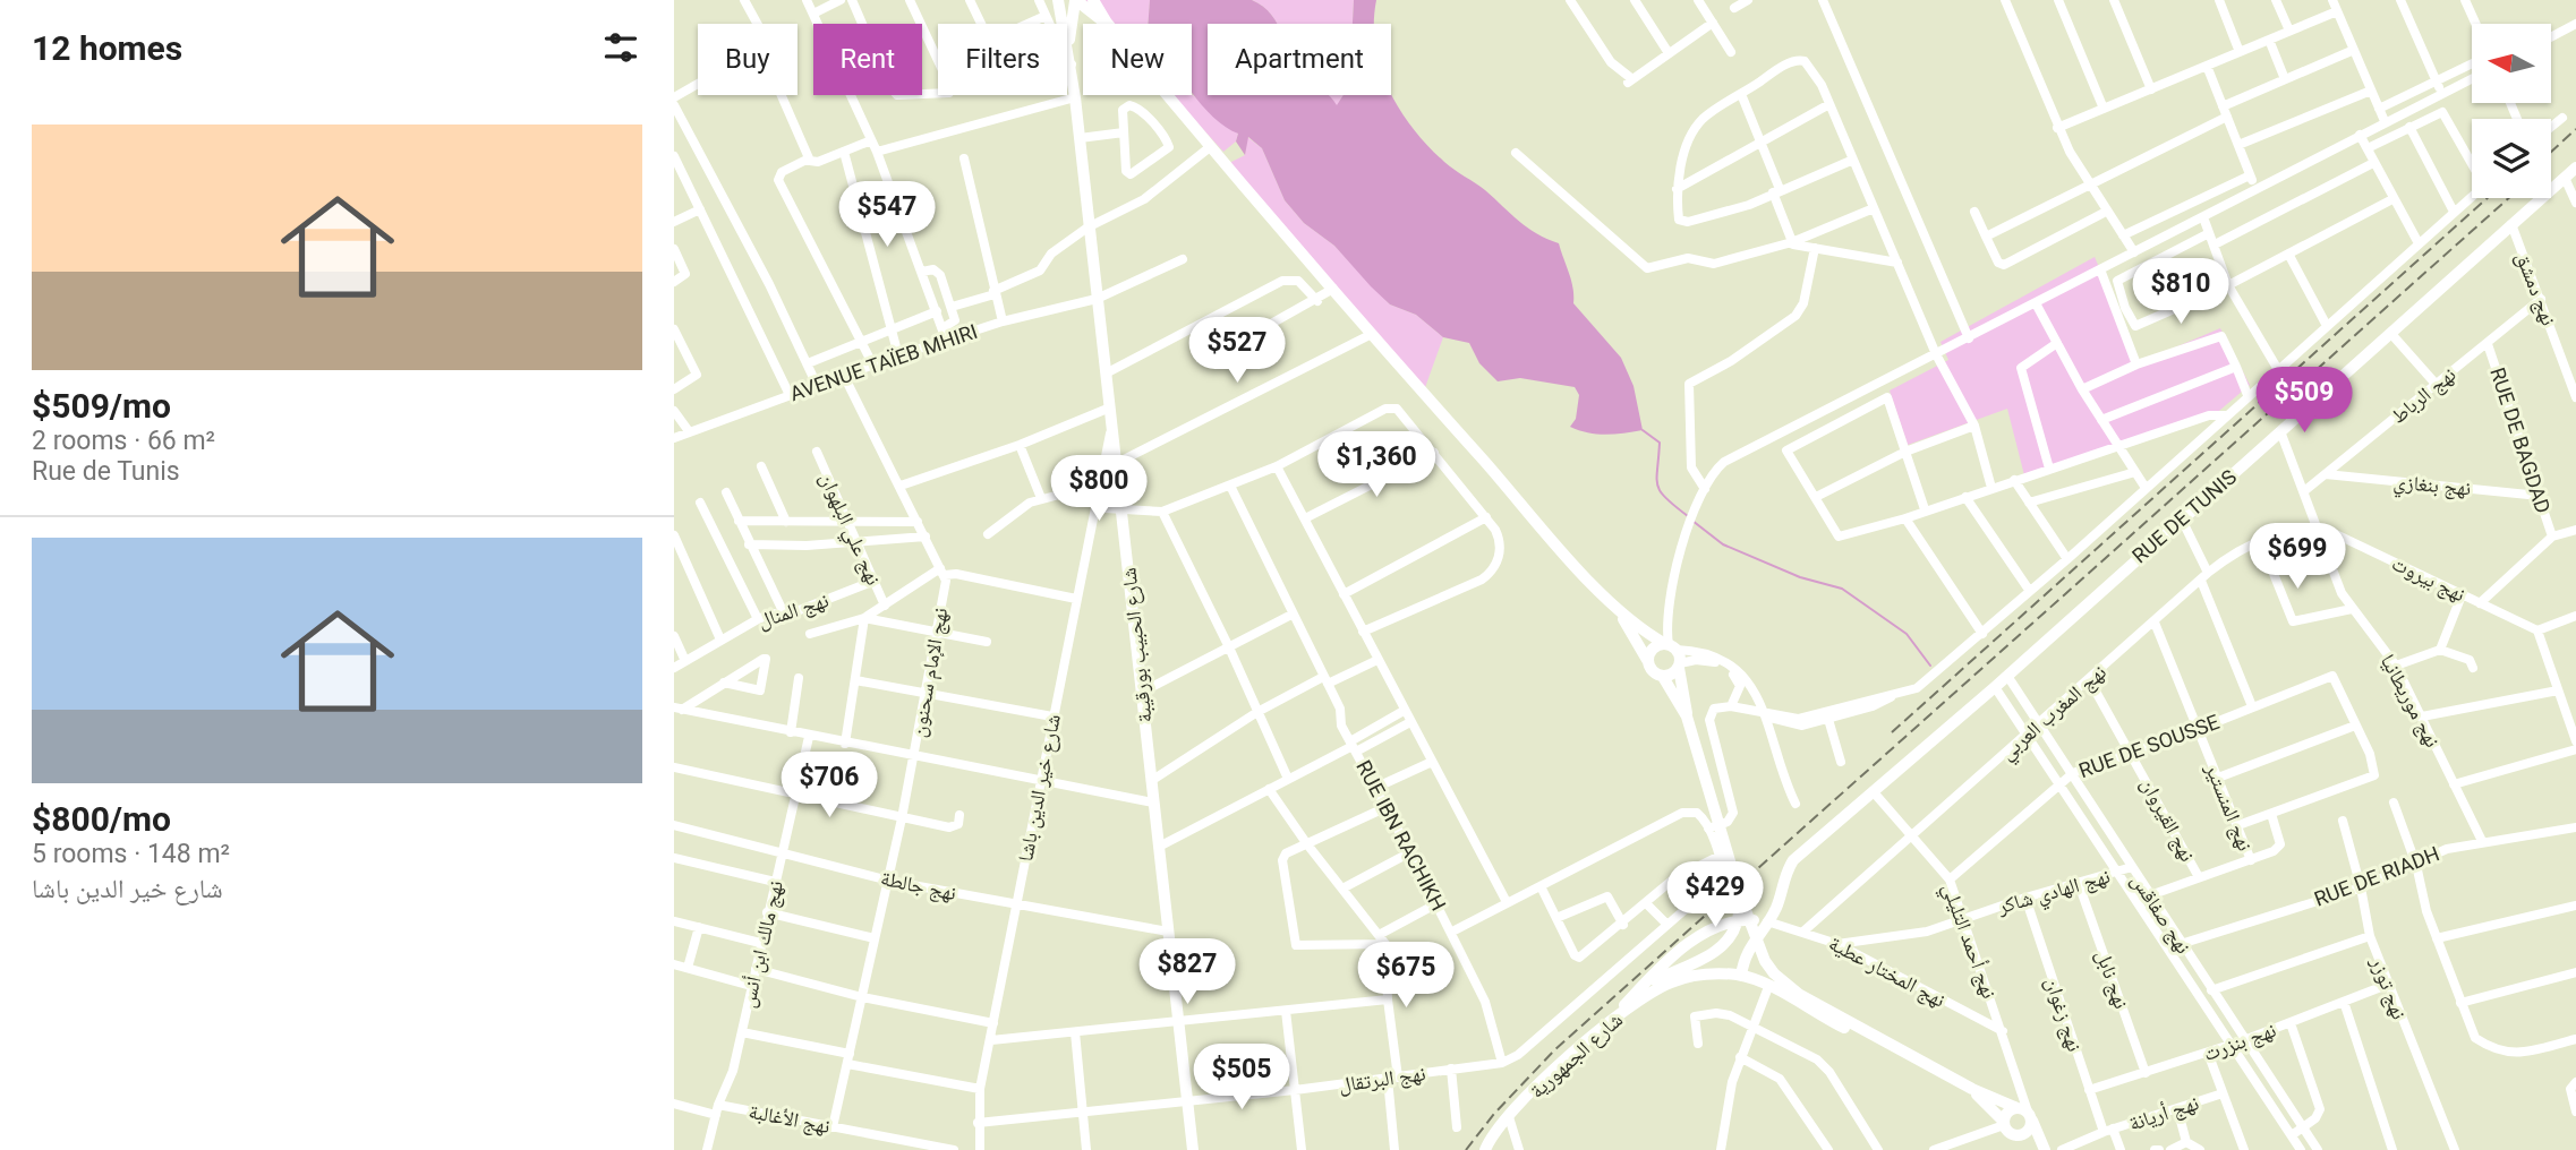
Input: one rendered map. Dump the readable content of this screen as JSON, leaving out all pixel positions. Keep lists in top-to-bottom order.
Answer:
{
  "streets": {
    "main road": ["RUE DE TUNIS", "شارع الحبيب بورقيبة", "شارع الجمهورية"],
    "street": [
      "نهج دمشق",
      "AVENUE TAÏEB MHIRI",
      "نهج الرباط",
      "RUE DE BAGDAD",
      "نهج بنغازي",
      "نهج علي البلهوان",
      "نهج بيروت",
      "نهج المنال",
      "نهج الإمام سحنون",
      "نهج موريطانيا",
      "نهج المغرب العربي",
      "RUE DE SOUSSE",
      "شارع خير الدين باشا",
      "نهج المنستير",
      "نهج القيروان",
      "RUE IBN RACHIKH",
      "RUE DE RIADH",
      "نهج جالطة",
      "نهج الهادي شاكر",
      "نهج صفاقس",
      "نهج أحمد التليلي",
      "نهج مالك ابن أنس",
      "نهج المختار عطية",
      "نهج نابل",
      "نهج توزر",
      "نهج زغوان",
      "نهج بنزرت",
      "نهج البرتقال",
      "نهج أريانة",
      "نهج الأغالبة"
    ]
  },
  "crossings": [
    ["نهج دمشق", "نهج الرباط"],
    ["نهج دمشق", "RUE DE TUNIS"],
    ["AVENUE TAÏEB MHIRI", "شارع الحبيب بورقيبة"],
    ["نهج الرباط", "RUE DE BAGDAD"],
    ["نهج الرباط", "نهج بنغازي"],
    ["نهج الرباط", "نهج موريطانيا"],
    ["RUE DE BAGDAD", "نهج بنغازي"],
    ["RUE DE TUNIS", "نهج موريطانيا"],
    ["RUE DE TUNIS", "نهج صفاقس"],
    ["RUE DE TUNIS", "نهج أحمد التليلي"],
    ["RUE DE TUNIS", "نهج المختار عطية"],
    ["RUE DE TUNIS", "شارع الجمهورية"],
    ["نهج علي البلهوان", "نهج المنال"],
    ["نهج بيروت", "نهج موريطانيا"],
    ["نهج بيروت", "نهج المغرب العربي"],
    ["شارع الحبيب بورقيبة", "شارع خير الدين باشا"],
    ["شارع الحبيب بورقيبة", "نهج جالطة"],
    ["شارع الحبيب بورقيبة", "نهج البرتقال"],
    ["نهج الإمام سحنون", "نهج جالطة"],
    ["نهج الإمام سحنون", "نهج الأغالبة"],
    ["نهج موريطانيا", "نهج المغرب العربي"],
    ["نهج موريطانيا", "RUE DE RIADH"],
    ["نهج المغرب العربي", "نهج المنستير"],
    ["نهج المغرب العربي", "نهج القيروان"],
    ["نهج المغرب العربي", "نهج صفاقس"],
    ["نهج المغرب العربي", "نهج أحمد التليلي"],
    ["نهج المغرب العربي", "نهج المختار عطية"],
    ["RUE DE SOUSSE", "نهج المنستير"],
    ["RUE DE SOUSSE", "نهج القيروان"],
    ["RUE DE SOUSSE", "نهج صفاقس"],
    ["RUE DE SOUSSE", "نهج أحمد التليلي"],
    ["شارع خير الدين باشا", "نهج جالطة"],
    ["شارع خير الدين باشا", "نهج البرتقال"],
    ["RUE IBN RACHIKH", "نهج البرتقال"],
    ["RUE DE RIADH", "نهج صفاقس"],
    ["RUE DE RIADH", "نهج توزر"],
    ["نهج جالطة", "نهج مالك ابن أنس"],
    ["نهج الهادي شاكر", "نهج صفاقس"],
    ["نهج الهادي شاكر", "نهج أحمد التليلي"],
    ["نهج الهادي شاكر", "نهج المختار عطية"],
    ["نهج الهادي شاكر", "نهج نابل"],
    ["نهج الهادي شاكر", "نهج زغوان"],
    ["نهج صفاقس", "نهج بنزرت"],
    ["نهج أحمد التليلي", "نهج المختار عطية"],
    ["نهج مالك ابن أنس", "نهج الأغالبة"],
    ["نهج نابل", "نهج بنزرت"],
    ["نهج توزر", "نهج بنزرت"],
    ["نهج زغوان", "نهج بنزرت"],
    ["نهج زغوان", "نهج أريانة"]
  ],
  "north": "left",
  "page": {
    "heading": "12 homes",
    "chip": [
      "Buy",
      "Rent",
      "Filters",
      "New",
      "Apartment"
    ],
    "list": [
      {
        "name": "$509/mo",
        "note": "2 rooms · 66 m² · Rue de Tunis"
      },
      {
        "name": "$800/mo",
        "note": "5 rooms · 148 m² · شارع خير الدين باشا"
      }
    ],
    "price": [
      "$547",
      "$810",
      "$527",
      "$509",
      "$1,360",
      "$800",
      "$699",
      "$706",
      "$429",
      "$827",
      "$675",
      "$505"
    ]
  }
}
